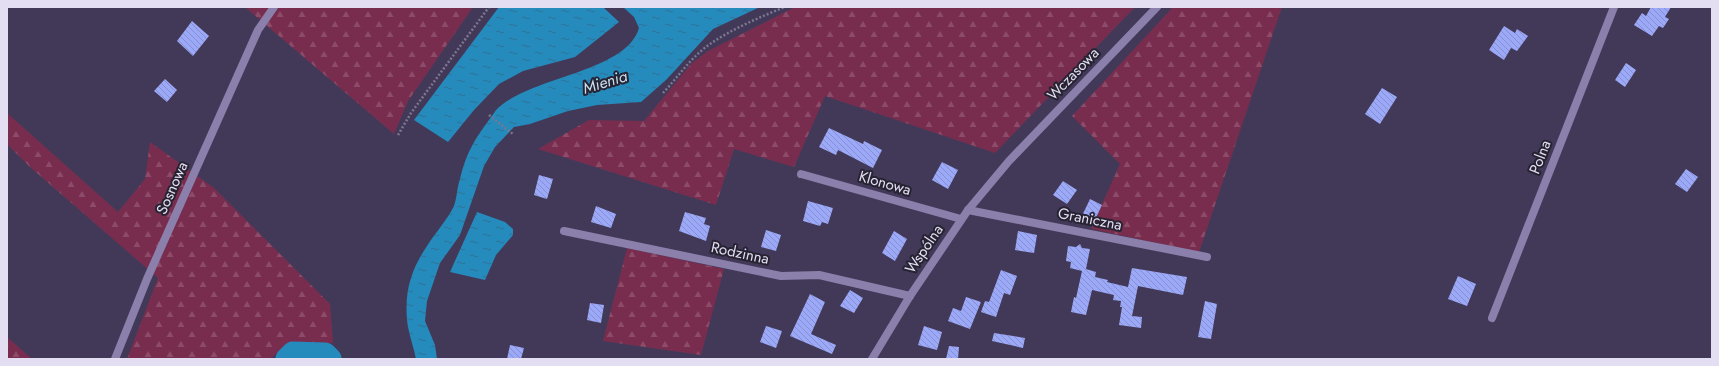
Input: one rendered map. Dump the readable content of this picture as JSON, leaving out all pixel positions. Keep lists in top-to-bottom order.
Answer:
{
  "streets": {
    "street": [
      "Wczasowa",
      "Polna",
      "Klonowa",
      "Sosnowa",
      "Graniczna",
      "Wspólna",
      "Rodzinna"
    ]
  },
  "crossings": [
    ["Wczasowa", "Wspólna"],
    ["Klonowa", "Wspólna"],
    ["Graniczna", "Wspólna"],
    ["Wspólna", "Rodzinna"]
  ],
  "water": ["Mienia"]
}
